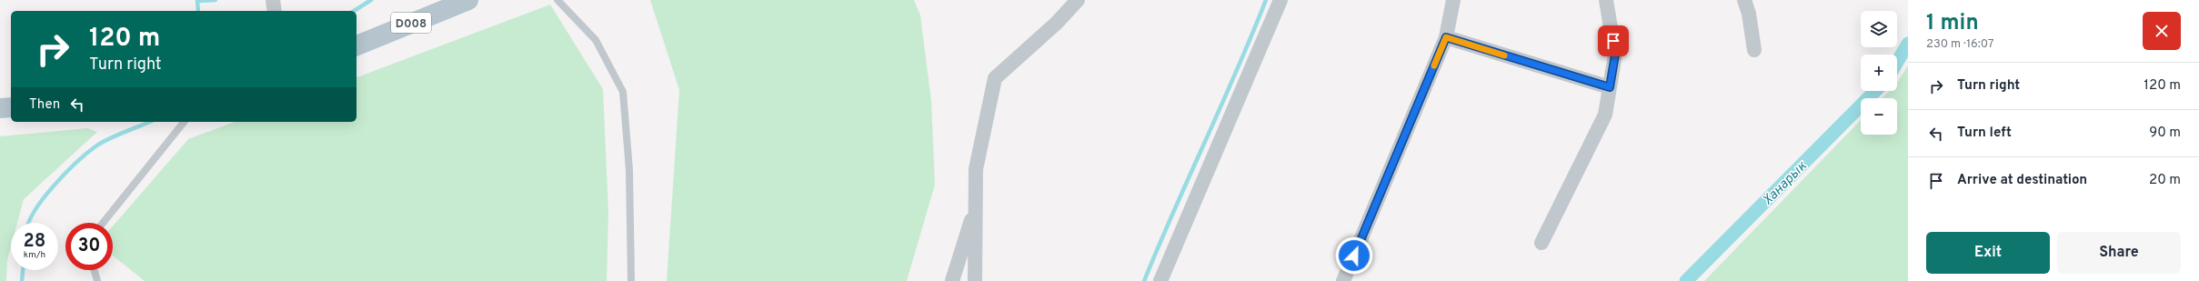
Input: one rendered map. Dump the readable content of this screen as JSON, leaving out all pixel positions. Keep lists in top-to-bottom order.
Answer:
{
  "streets": {
    "main road": ["D008"]
  },
  "water": ["Ханарык"],
  "page": {
    "heading": ["1 min", "230 m · 16:07"],
    "map_buttons": ["+", "−"],
    "turn": ["120 m", "Turn right"],
    "list": [
      {
        "name": "Turn right",
        "value": "120 m"
      },
      {
        "name": "Turn left",
        "value": "90 m"
      },
      {
        "name": "Arrive at destination",
        "value": "20 m"
      }
    ],
    "then": "Then",
    "speed": "28 km/h",
    "limit": "30",
    "buttons": ["Exit", "Share"]
  }
}
